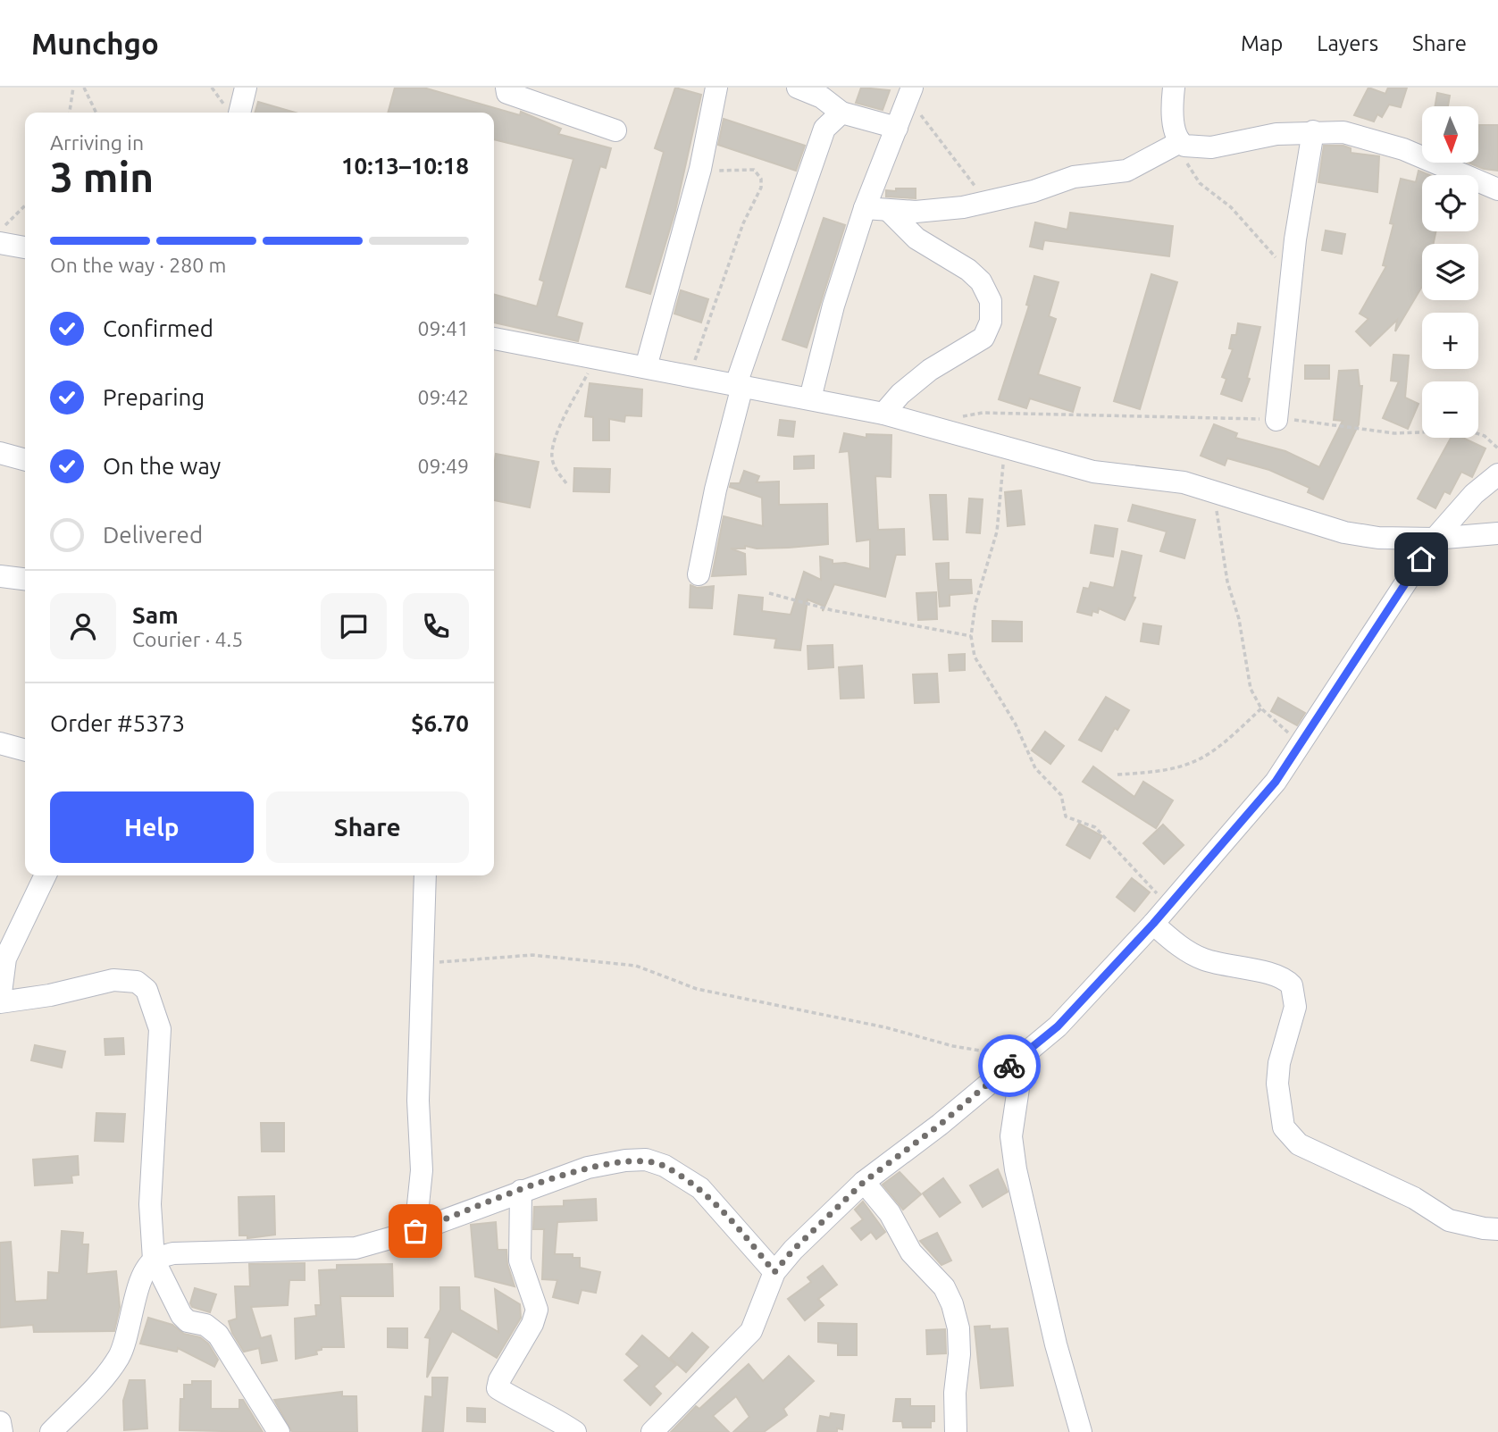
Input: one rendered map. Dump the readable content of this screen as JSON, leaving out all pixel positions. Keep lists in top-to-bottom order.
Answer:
{
  "north": "bottom",
  "page": {
    "header": "Munchgo",
    "nav": ["Map", "Layers", "Share"],
    "map_buttons": ["+", "−"],
    "heading": ["3 min", "Arriving in", "10:13–10:18"],
    "panel": [
      "Sam",
      "Courier · 4.5",
      "Order #5373",
      "$6.70"
    ],
    "bar": "On the way · 280 m",
    "list": [
      ["Confirmed", "09:41"],
      ["Preparing", "09:42"],
      ["On the way", "09:49"],
      "Delivered"
    ],
    "buttons": ["Help", "Share"]
  }
}
